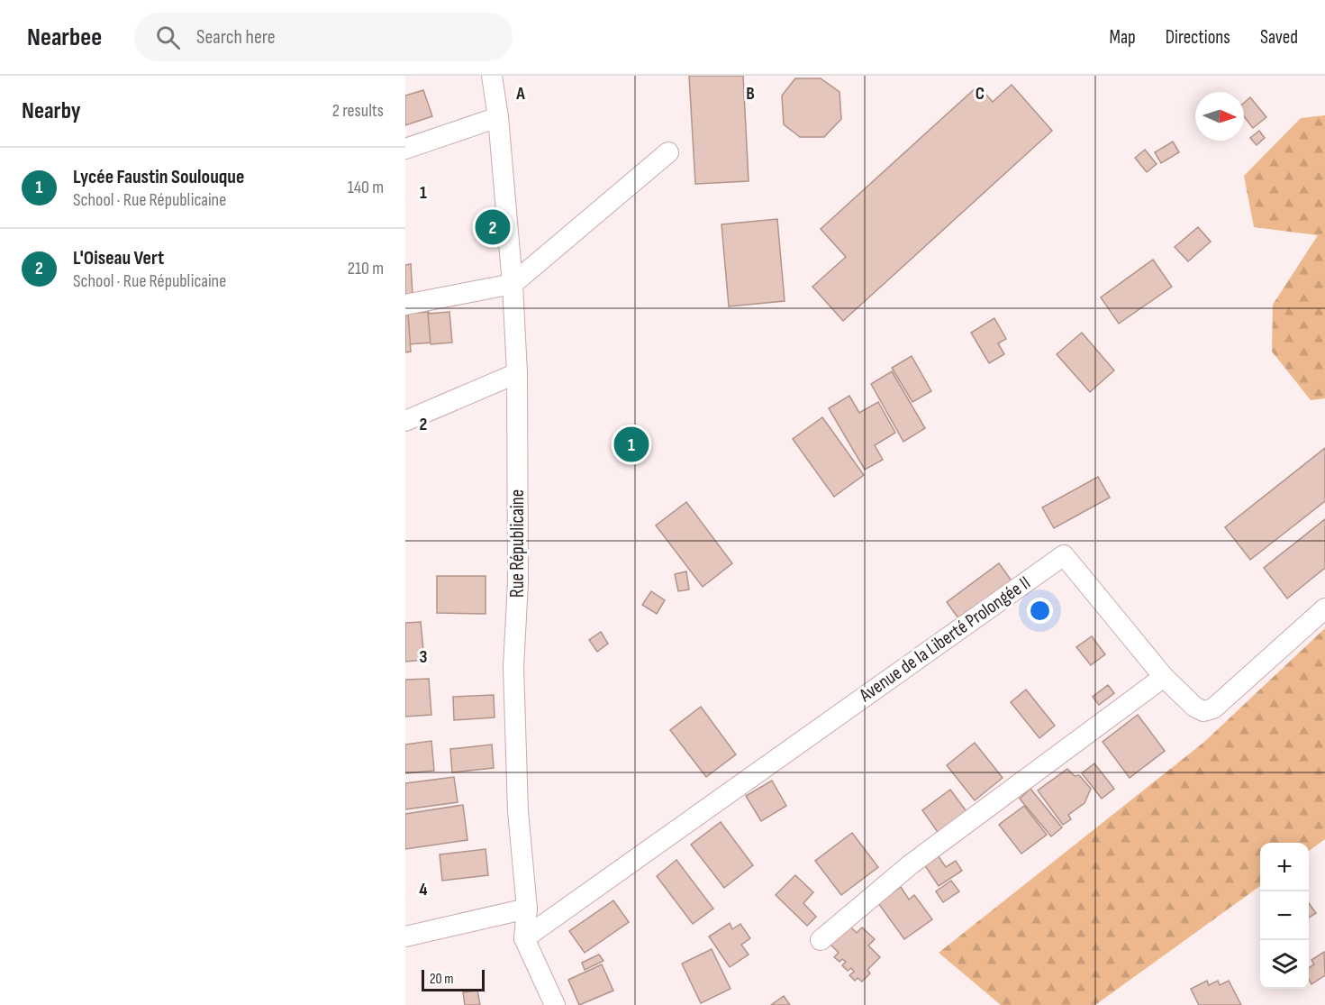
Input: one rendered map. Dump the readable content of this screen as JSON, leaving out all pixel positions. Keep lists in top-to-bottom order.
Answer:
{
  "streets": {
    "street": ["Rue Républicaine", "Avenue de la Liberté Prolongée II"]
  },
  "crossings": [
    ["Rue Républicaine", "Avenue de la Liberté Prolongée II"]
  ],
  "scale_bar": "20 m",
  "north": "right",
  "page": {
    "header": "Nearbee",
    "search": "Search here",
    "nav": ["Map", "Directions", "Saved"],
    "heading": ["Nearby", "2 results"],
    "list": [
      {
        "mark": "1",
        "name": "Lycée Faustin Soulouque",
        "note": "School · Rue Républicaine",
        "value": "140 m"
      },
      {
        "mark": "2",
        "name": "L'Oiseau Vert",
        "note": "School · Rue Républicaine",
        "value": "210 m"
      }
    ],
    "pins": ["2", "1"],
    "map_buttons": ["+", "−"],
    "scale": "20 m"
  },
  "grid": {
    "columns": ["A", "B", "C"],
    "rows": [
      "1",
      "2",
      "3",
      "4"
    ]
  }
}
